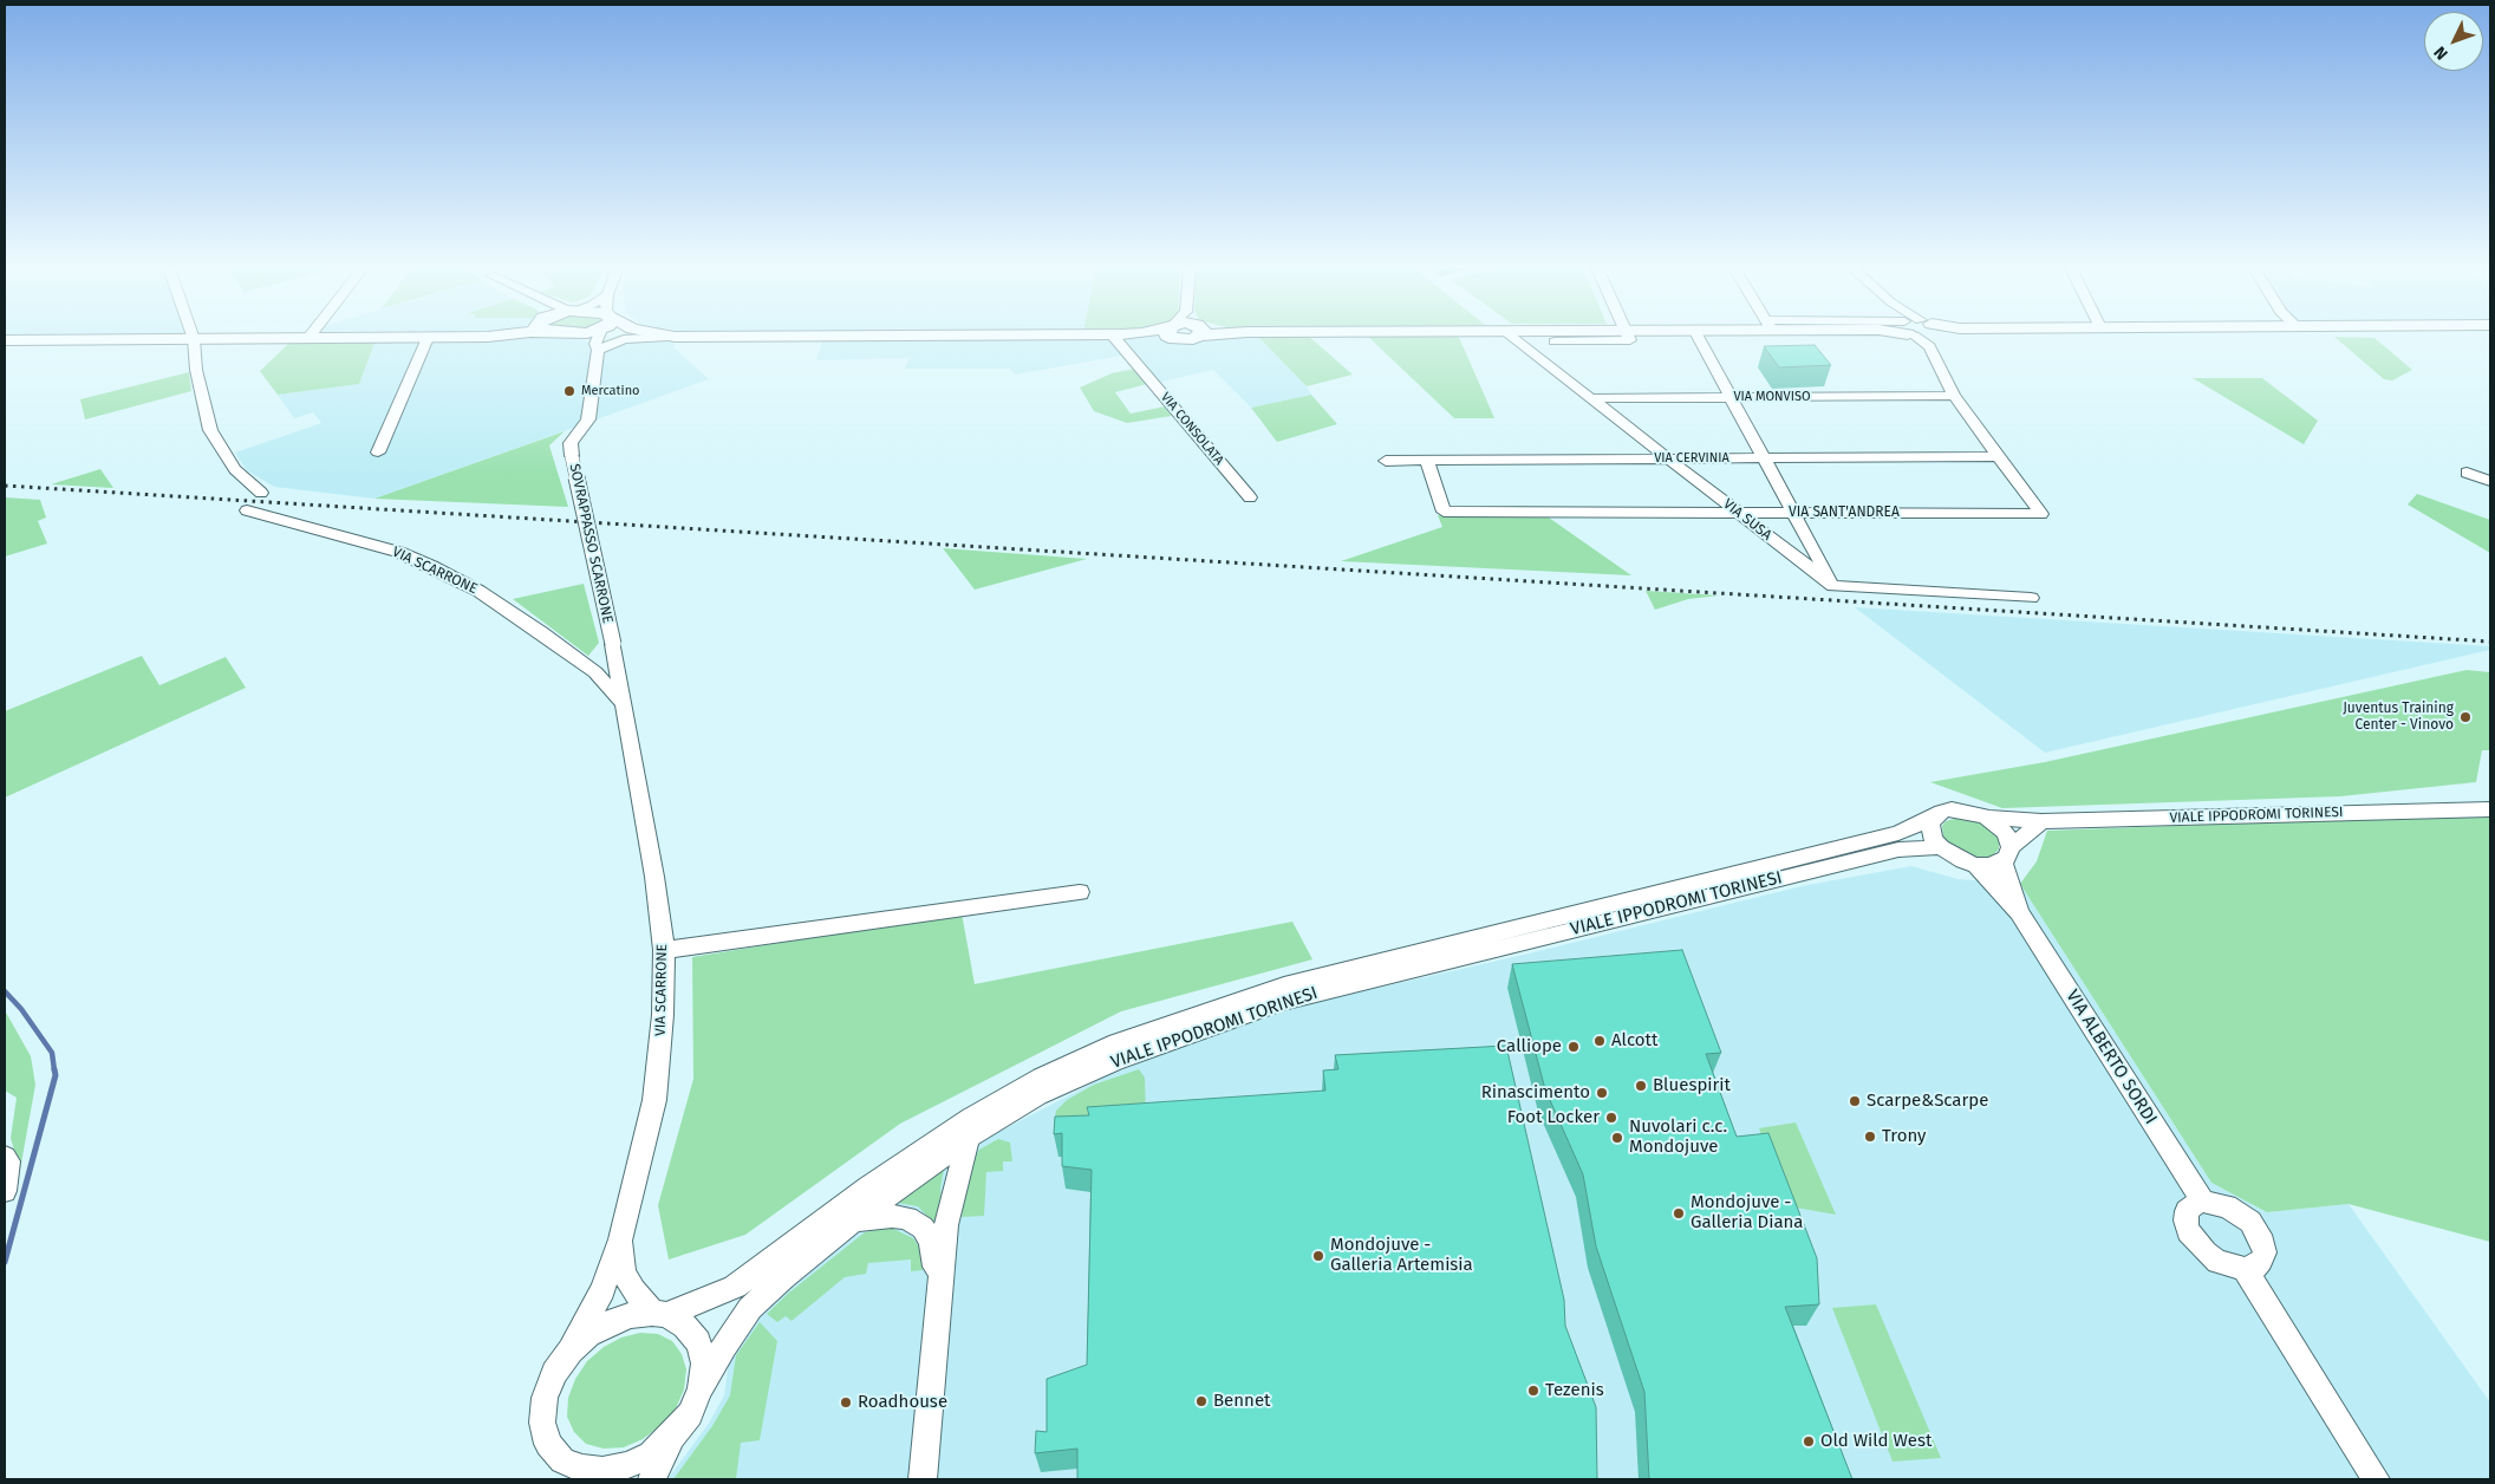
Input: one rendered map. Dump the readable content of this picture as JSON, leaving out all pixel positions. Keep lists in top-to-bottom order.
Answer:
{
  "streets": {
    "street": [
      "VIA MONVISO",
      "VIA CONSOLATA",
      "VIA CERVINIA",
      "VIA SANT'ANDREA",
      "VIA SUSA",
      "SOVRAPPASSO SCARRONE",
      "VIA SCARRONE",
      "VIALE IPPODROMI TORINESI",
      "VIA ALBERTO SORDI"
    ]
  },
  "crossings": [
    ["VIA MONVISO", "VIA SANT'ANDREA"],
    ["VIA MONVISO", "VIA SUSA"],
    ["VIA CERVINIA", "VIA SANT'ANDREA"],
    ["VIA CERVINIA", "VIA SUSA"],
    ["VIA SANT'ANDREA", "VIA SUSA"],
    ["SOVRAPPASSO SCARRONE", "VIA SCARRONE"],
    ["VIA SCARRONE", "VIALE IPPODROMI TORINESI"],
    ["VIALE IPPODROMI TORINESI", "VIA ALBERTO SORDI"]
  ],
  "places": [
    "Mercatino",
    "Juventus Training Center - Vinovo",
    "Alcott",
    "Calliope",
    "Bluespirit",
    "Rinascimento",
    "Scarpe&Scarpe",
    "Foot Locker",
    "Trony",
    "Nuvolari c.c. Mondojuve",
    "Mondojuve - Galleria Diana",
    "Mondojuve - Galleria Artemisia",
    "Tezenis",
    "Bennet",
    "Roadhouse",
    "Old Wild West"
  ],
  "north": "bottom left"
}
